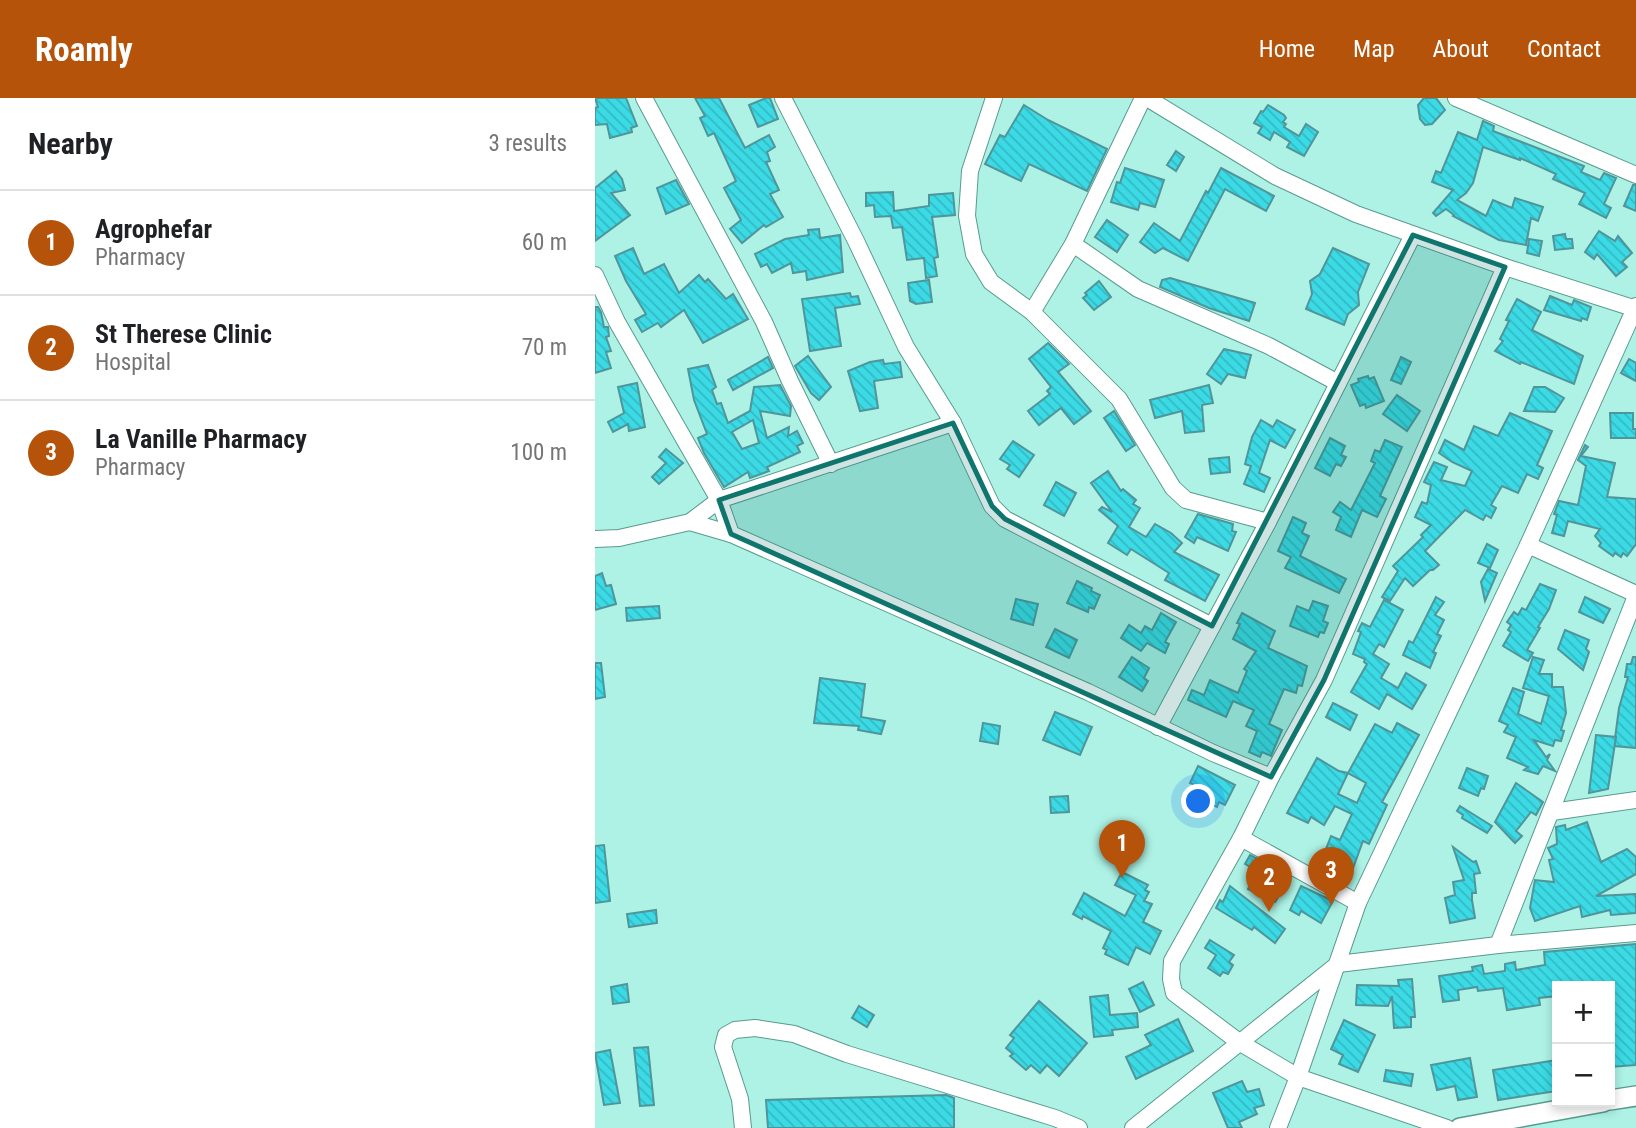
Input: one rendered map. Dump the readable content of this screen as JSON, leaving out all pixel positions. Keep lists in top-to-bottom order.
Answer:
{
  "page": {
    "header": "Roamly",
    "nav": [
      "Home",
      "Map",
      "About",
      "Contact"
    ],
    "heading": ["Nearby", "3 results"],
    "list": [
      {
        "mark": "1",
        "name": "Agrophefar",
        "note": "Pharmacy",
        "value": "60 m"
      },
      {
        "mark": "2",
        "name": "St Therese Clinic",
        "note": "Hospital",
        "value": "70 m"
      },
      {
        "mark": "3",
        "name": "La Vanille Pharmacy",
        "note": "Pharmacy",
        "value": "100 m"
      }
    ],
    "pins": ["1", "3", "2"],
    "map_buttons": ["+", "−"]
  }
}
